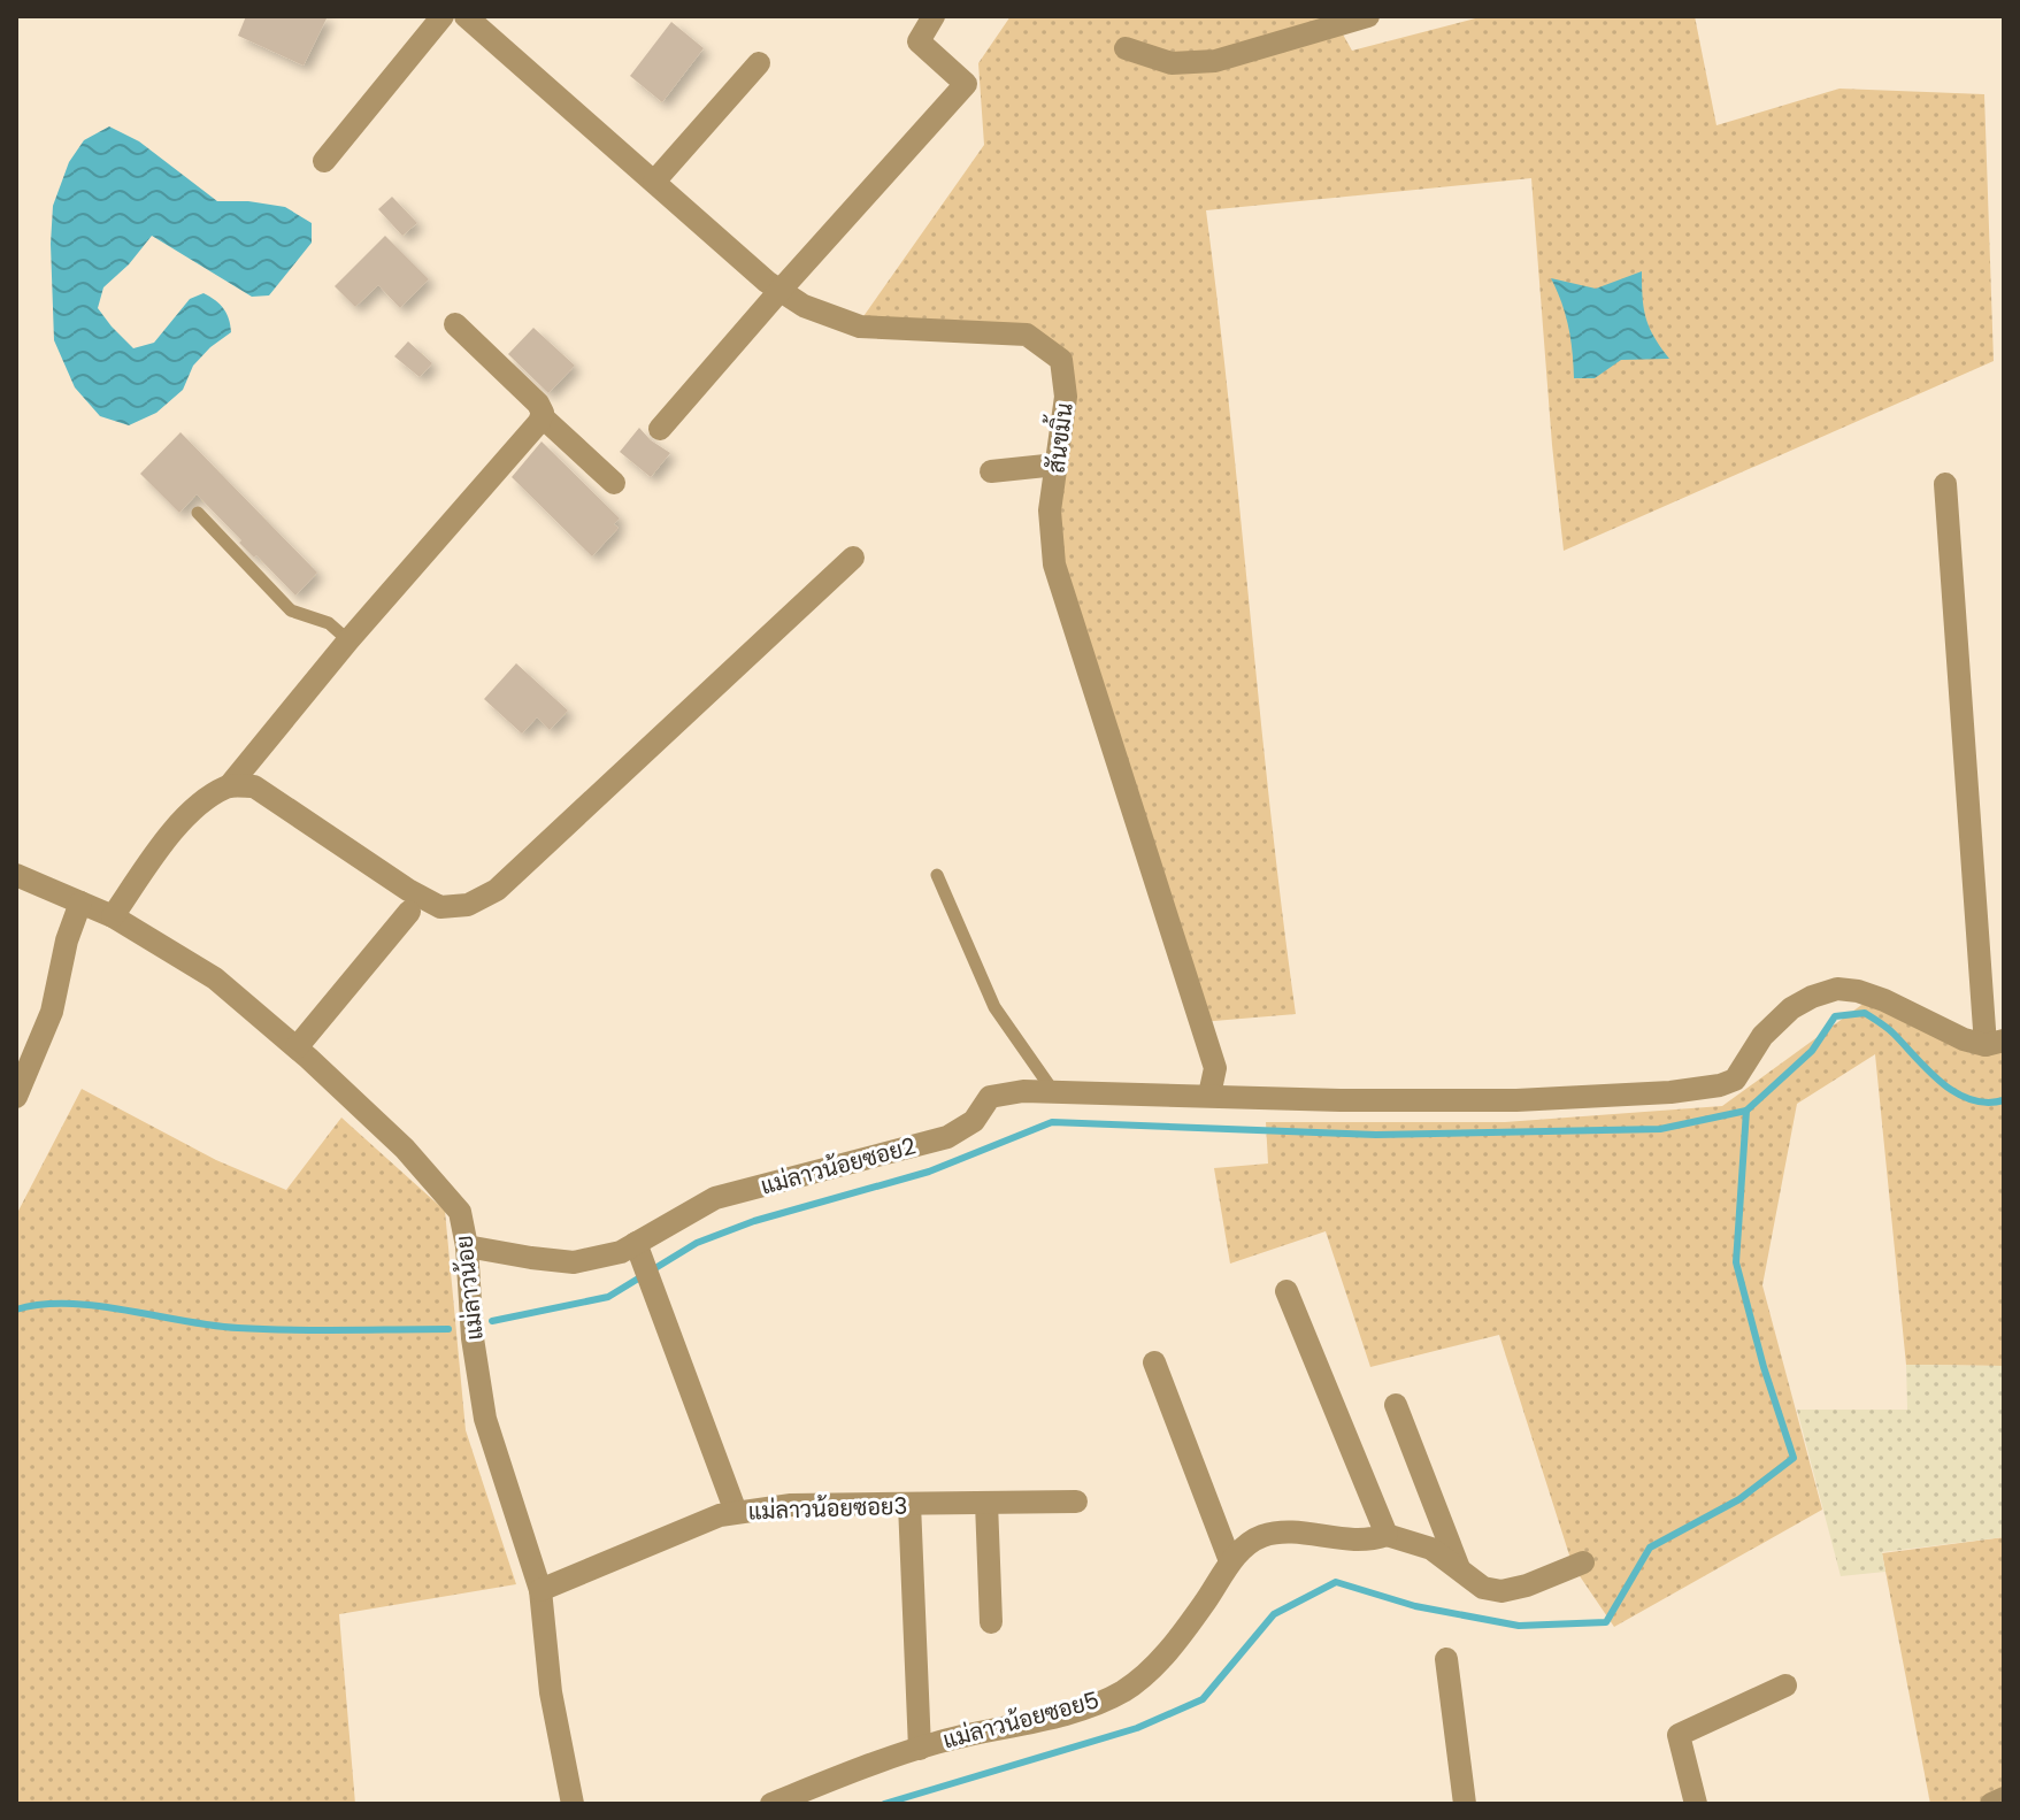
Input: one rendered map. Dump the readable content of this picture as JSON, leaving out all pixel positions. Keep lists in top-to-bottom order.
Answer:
{
  "streets": {
    "street": [
      "สันขมิ้น",
      "แม่ลาวน้อยซอย2",
      "แม่ลาวน้อย",
      "แม่ลาวน้อยซอย3",
      "แม่ลาวน้อยซอย5"
    ]
  },
  "crossings": [
    ["สันขมิ้น", "แม่ลาวน้อยซอย2"],
    ["แม่ลาวน้อยซอย2", "แม่ลาวน้อย"],
    ["แม่ลาวน้อย", "แม่ลาวน้อยซอย3"]
  ]
}
